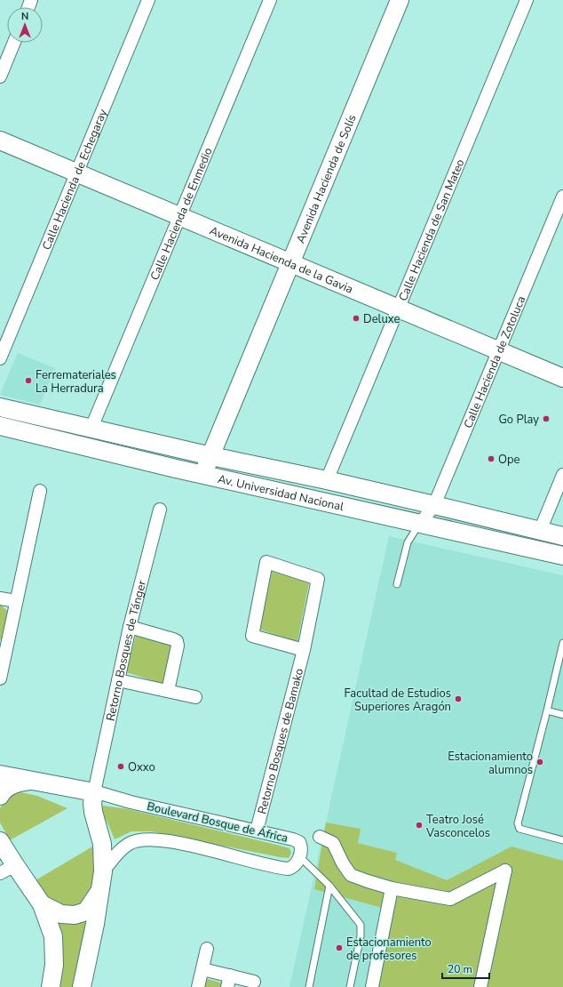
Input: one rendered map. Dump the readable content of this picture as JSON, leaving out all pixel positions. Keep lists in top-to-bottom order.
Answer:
{
  "streets": {
    "street": [
      "Avenida Hacienda de Solís",
      "Calle Hacienda de Echegaray",
      "Calle Hacienda de Enmedio",
      "Calle Hacienda de San Mateo",
      "Avenida Hacienda de la Gavia",
      "Calle Hacienda de Zotoluca",
      "Av. Universidad Nacional",
      "Retorno Bosques de Tánger",
      "Retorno Bosques de Bamako",
      "Boulevard Bosque de África"
    ]
  },
  "crossings": [
    ["Avenida Hacienda de Solís", "Avenida Hacienda de la Gavia"],
    ["Avenida Hacienda de Solís", "Av. Universidad Nacional"],
    ["Calle Hacienda de Echegaray", "Avenida Hacienda de la Gavia"],
    ["Calle Hacienda de Enmedio", "Avenida Hacienda de la Gavia"],
    ["Calle Hacienda de Enmedio", "Av. Universidad Nacional"],
    ["Calle Hacienda de San Mateo", "Avenida Hacienda de la Gavia"],
    ["Calle Hacienda de San Mateo", "Av. Universidad Nacional"],
    ["Avenida Hacienda de la Gavia", "Calle Hacienda de Zotoluca"],
    ["Calle Hacienda de Zotoluca", "Av. Universidad Nacional"],
    ["Retorno Bosques de Tánger", "Boulevard Bosque de África"],
    ["Retorno Bosques de Bamako", "Boulevard Bosque de África"]
  ],
  "places": [
    "Deluxe",
    "Ferremateriales La Herradura",
    "Go Play",
    "Ope",
    "Facultad de Estudios Superiores Aragón",
    "Estacionamiento alumnos",
    "Oxxo",
    "Teatro José Vasconcelos",
    "Estacionamiento de profesores"
  ],
  "scale_bar": "20 m",
  "north": "top"
}
